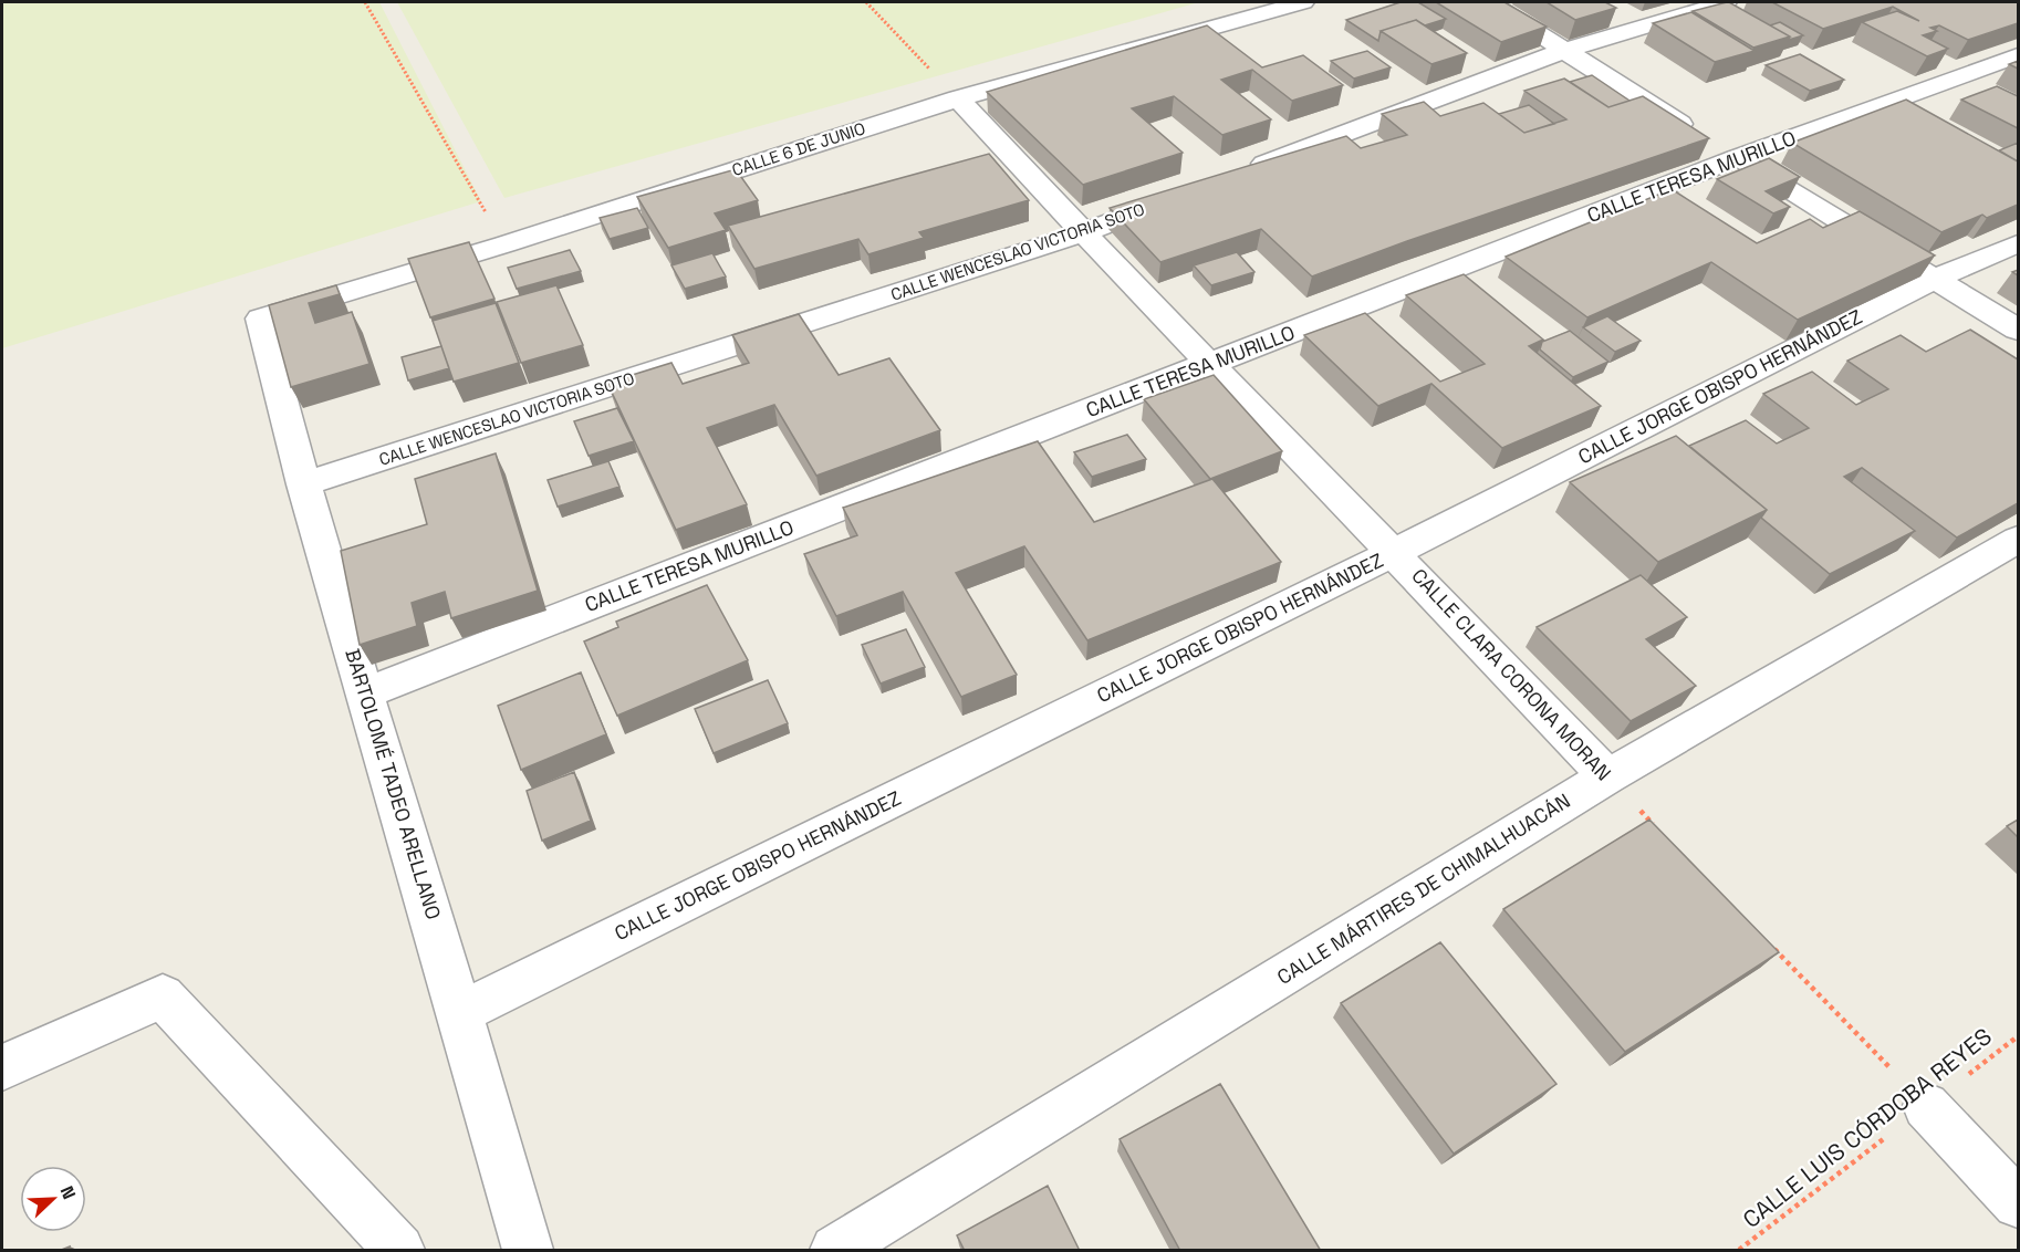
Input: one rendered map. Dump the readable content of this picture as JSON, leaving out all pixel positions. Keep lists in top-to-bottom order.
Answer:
{
  "streets": {
    "street": [
      "CALLE 6 DE JUNIO",
      "CALLE TERESA MURILLO",
      "CALLE WENCESLAO VICTORIA SOTO",
      "CALLE JORGE OBISPO HERNÁNDEZ",
      "CALLE CLARA CORONA MORAN",
      "BARTOLOMÉ TADEO ARELLANO",
      "CALLE MÁRTIRES DE CHIMALHUACÁN"
    ],
    "path": ["CALLE LUIS CÓRDOBA REYES"]
  },
  "crossings": [
    ["CALLE 6 DE JUNIO", "CALLE CLARA CORONA MORAN"],
    ["CALLE 6 DE JUNIO", "BARTOLOMÉ TADEO ARELLANO"],
    ["CALLE TERESA MURILLO", "CALLE CLARA CORONA MORAN"],
    ["CALLE TERESA MURILLO", "BARTOLOMÉ TADEO ARELLANO"],
    ["CALLE WENCESLAO VICTORIA SOTO", "CALLE CLARA CORONA MORAN"],
    ["CALLE WENCESLAO VICTORIA SOTO", "BARTOLOMÉ TADEO ARELLANO"],
    ["CALLE JORGE OBISPO HERNÁNDEZ", "CALLE CLARA CORONA MORAN"],
    ["CALLE JORGE OBISPO HERNÁNDEZ", "BARTOLOMÉ TADEO ARELLANO"],
    ["CALLE CLARA CORONA MORAN", "CALLE MÁRTIRES DE CHIMALHUACÁN"]
  ],
  "north": "top right"
}
